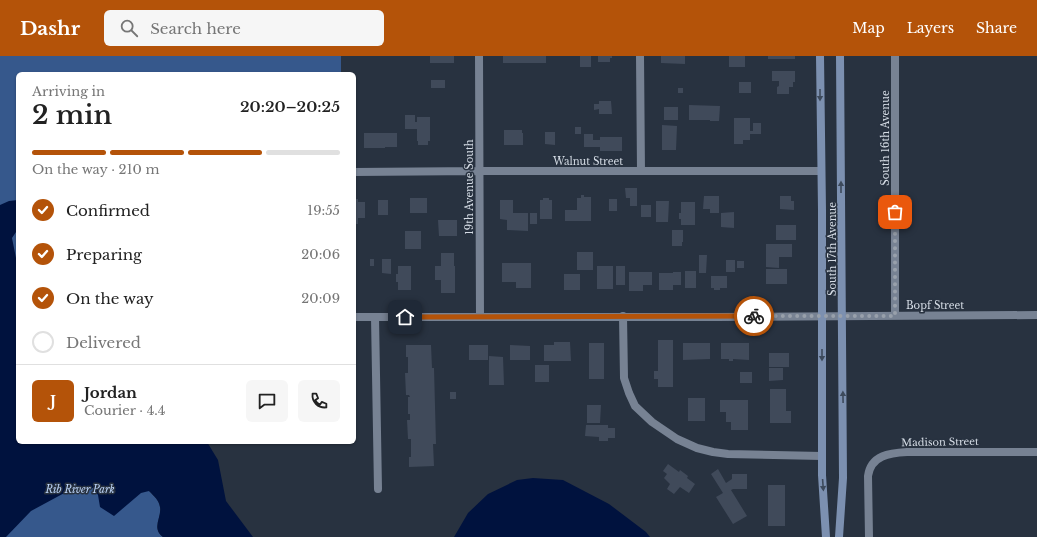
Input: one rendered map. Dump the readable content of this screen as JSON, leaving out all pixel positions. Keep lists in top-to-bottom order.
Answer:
{
  "streets": {
    "main road": ["South 17th Avenue"],
    "street": [
      "South 16th Avenue",
      "Walnut Street",
      "19th Avenue South",
      "Bopf Street",
      "Madison Street"
    ]
  },
  "crossings": [
    ["South 16th Avenue", "Bopf Street"],
    ["Walnut Street", "19th Avenue South"],
    ["Walnut Street", "South 17th Avenue"],
    ["19th Avenue South", "Bopf Street"],
    ["South 17th Avenue", "Bopf Street"]
  ],
  "parks": ["Rib River Park"],
  "page": {
    "header": "Dashr",
    "search": "Search here",
    "nav": ["Map", "Layers", "Share"],
    "heading": ["2 min", "Arriving in", "20:20–20:25"],
    "panel": ["Jordan", "Courier · 4.4"],
    "bar": "On the way · 210 m",
    "list": [
      ["Confirmed", "19:55"],
      ["Preparing", "20:06"],
      ["On the way", "20:09"],
      "Delivered"
    ],
    "round": "J"
  }
}
